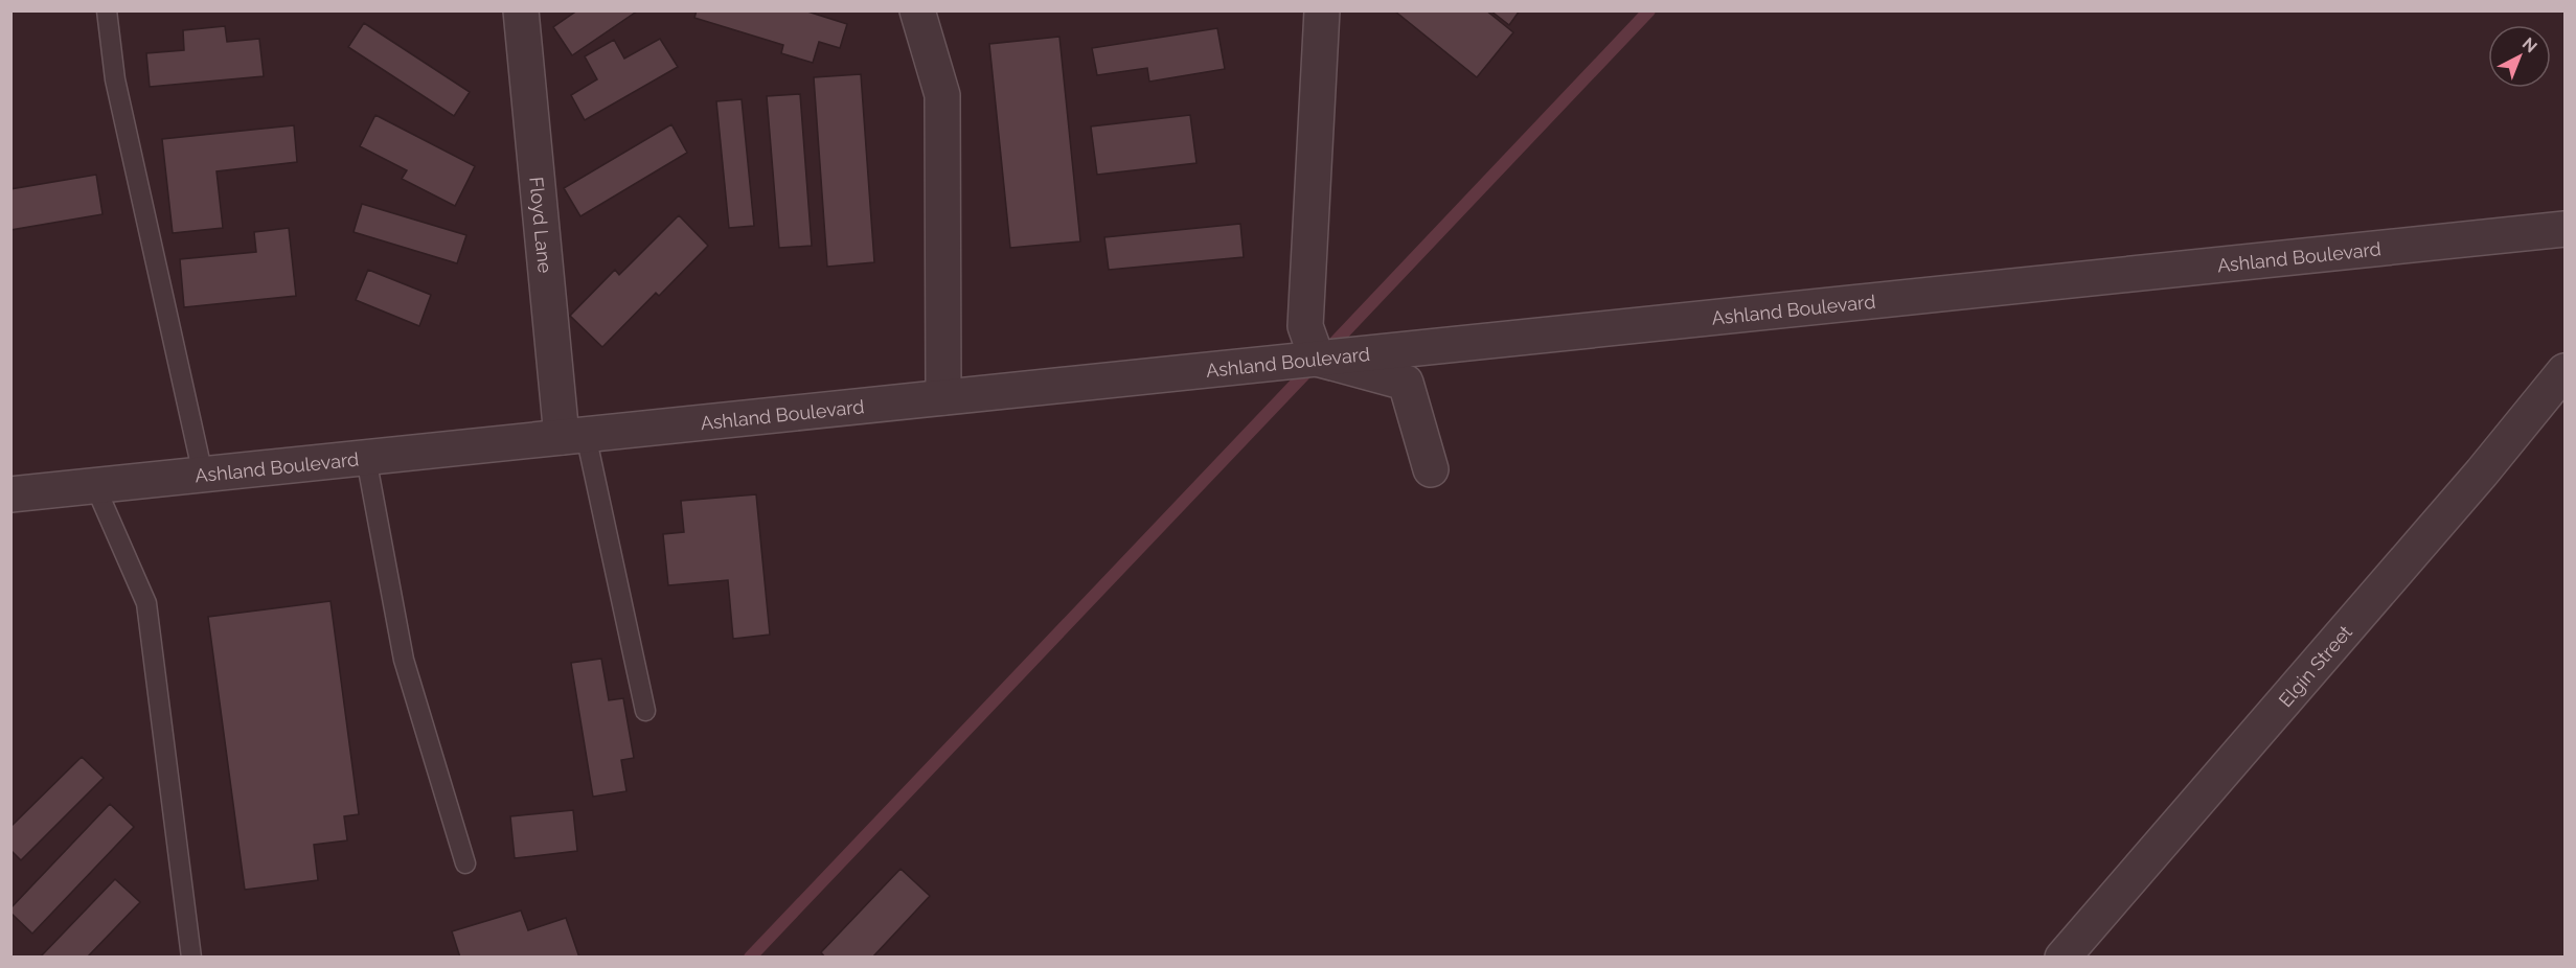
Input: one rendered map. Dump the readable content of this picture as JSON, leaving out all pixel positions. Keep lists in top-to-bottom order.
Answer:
{
  "streets": {
    "street": ["Floyd Lane", "Ashland Boulevard", "Elgin Street"]
  },
  "crossings": [
    ["Floyd Lane", "Ashland Boulevard"]
  ],
  "north": "top right"
}
